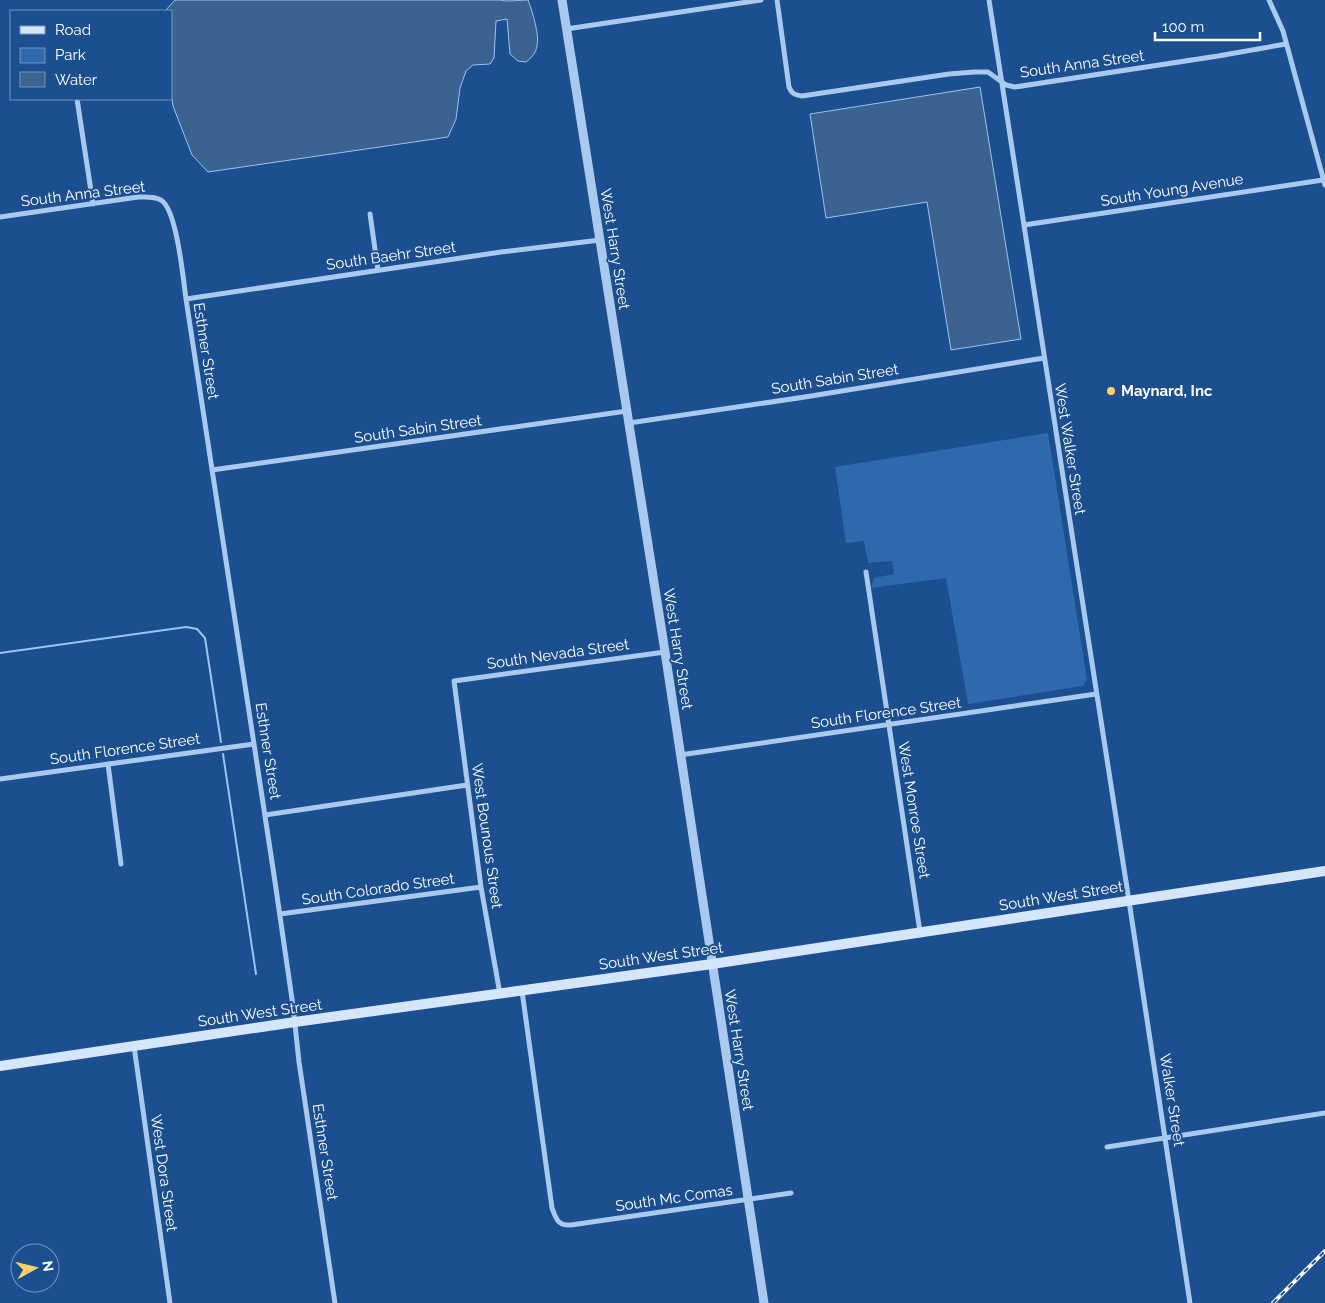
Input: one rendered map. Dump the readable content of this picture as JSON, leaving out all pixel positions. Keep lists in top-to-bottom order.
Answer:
{
  "streets": {
    "main road": ["South West Street"],
    "street": [
      "South Anna Street",
      "South Young Avenue",
      "West Harry Street",
      "South Baehr Street",
      "Esthner Street",
      "South Sabin Street",
      "West Walker Street",
      "South Nevada Street",
      "South Florence Street",
      "West Monroe Street",
      "West Bounous Street",
      "South Colorado Street",
      "Walker Street",
      "West Dora Street",
      "South Mc Comas"
    ]
  },
  "crossings": [
    ["South Anna Street", "Esthner Street"],
    ["South Anna Street", "West Walker Street"],
    ["South Young Avenue", "West Walker Street"],
    ["West Harry Street", "South Baehr Street"],
    ["West Harry Street", "South Sabin Street"],
    ["West Harry Street", "South Nevada Street"],
    ["West Harry Street", "South Florence Street"],
    ["West Harry Street", "South West Street"],
    ["West Harry Street", "South Mc Comas"],
    ["South Baehr Street", "Esthner Street"],
    ["Esthner Street", "South Sabin Street"],
    ["Esthner Street", "South Florence Street"],
    ["Esthner Street", "South Colorado Street"],
    ["Esthner Street", "South West Street"],
    ["South Sabin Street", "West Walker Street"],
    ["West Walker Street", "South Florence Street"],
    ["West Walker Street", "South West Street"],
    ["West Walker Street", "Walker Street"],
    ["South Nevada Street", "West Bounous Street"],
    ["South Florence Street", "West Monroe Street"],
    ["West Monroe Street", "South West Street"],
    ["West Bounous Street", "South Colorado Street"],
    ["West Bounous Street", "South West Street"],
    ["South West Street", "Walker Street"],
    ["South West Street", "West Dora Street"],
    ["South West Street", "South Mc Comas"]
  ],
  "places": ["Maynard, Inc"],
  "legend": ["Road", "Park", "Water"],
  "scale_bar": "100 m",
  "north": "right"
}
